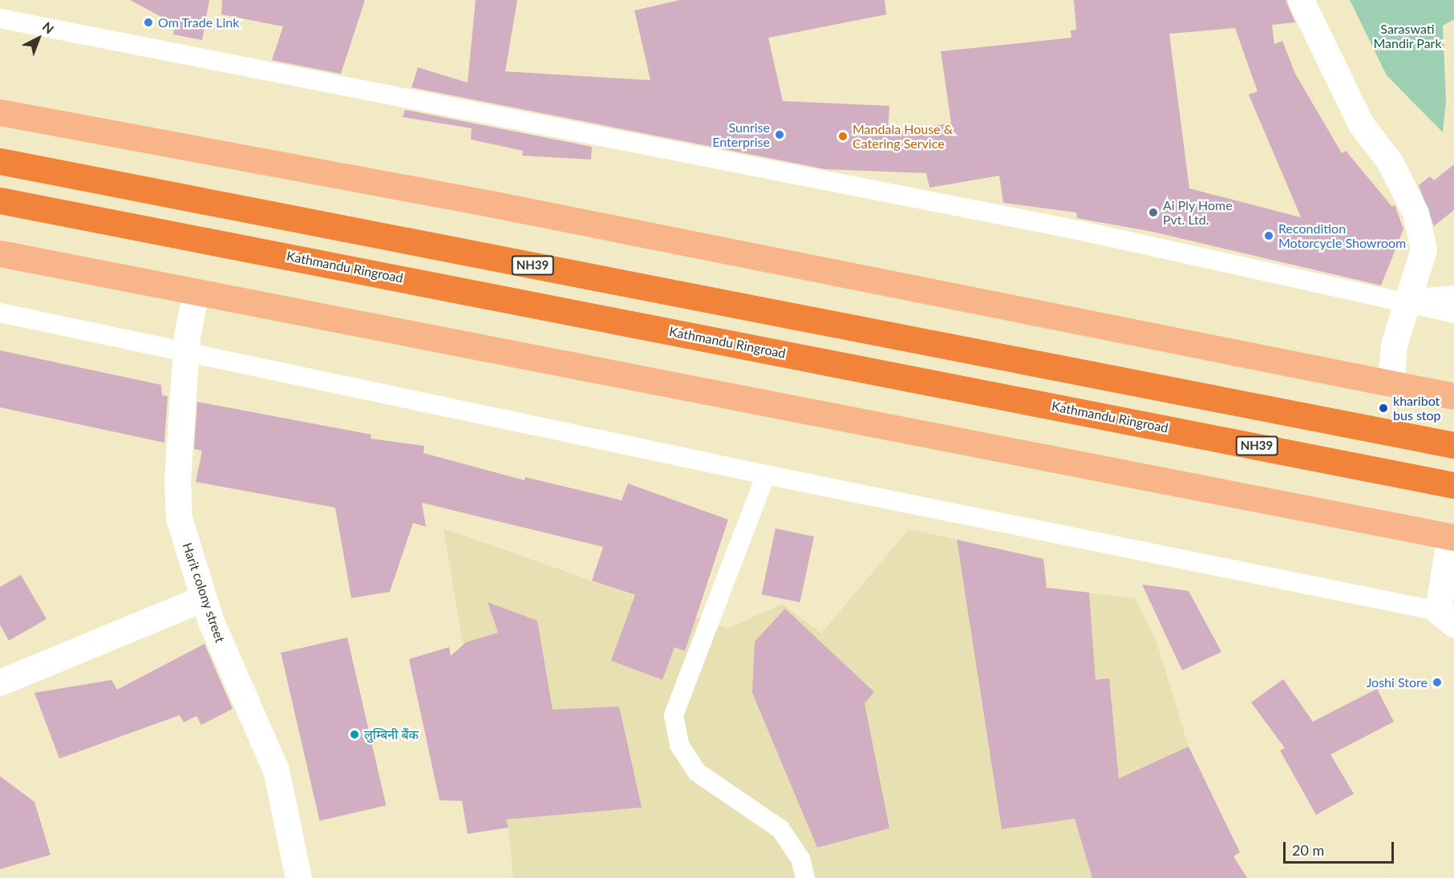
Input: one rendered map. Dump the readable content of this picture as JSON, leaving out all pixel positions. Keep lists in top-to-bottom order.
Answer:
{
  "streets": {
    "highway": ["NH39", "Kathmandu Ringroad"],
    "street": ["Harit colony street"]
  },
  "parks": ["Saraswati Mandir Park"],
  "places": [
    "Om Trade Link",
    "Sunrise Enterprise",
    "Mandala House & Catering Service",
    "Ai Ply Home Pvt. Ltd.",
    "Recondition Motorcycle Showroom",
    "kharibot bus stop",
    "Joshi Store",
    "लुम्बिनी बैंक"
  ],
  "scale_bar": "20 m",
  "north": "top right"
}
